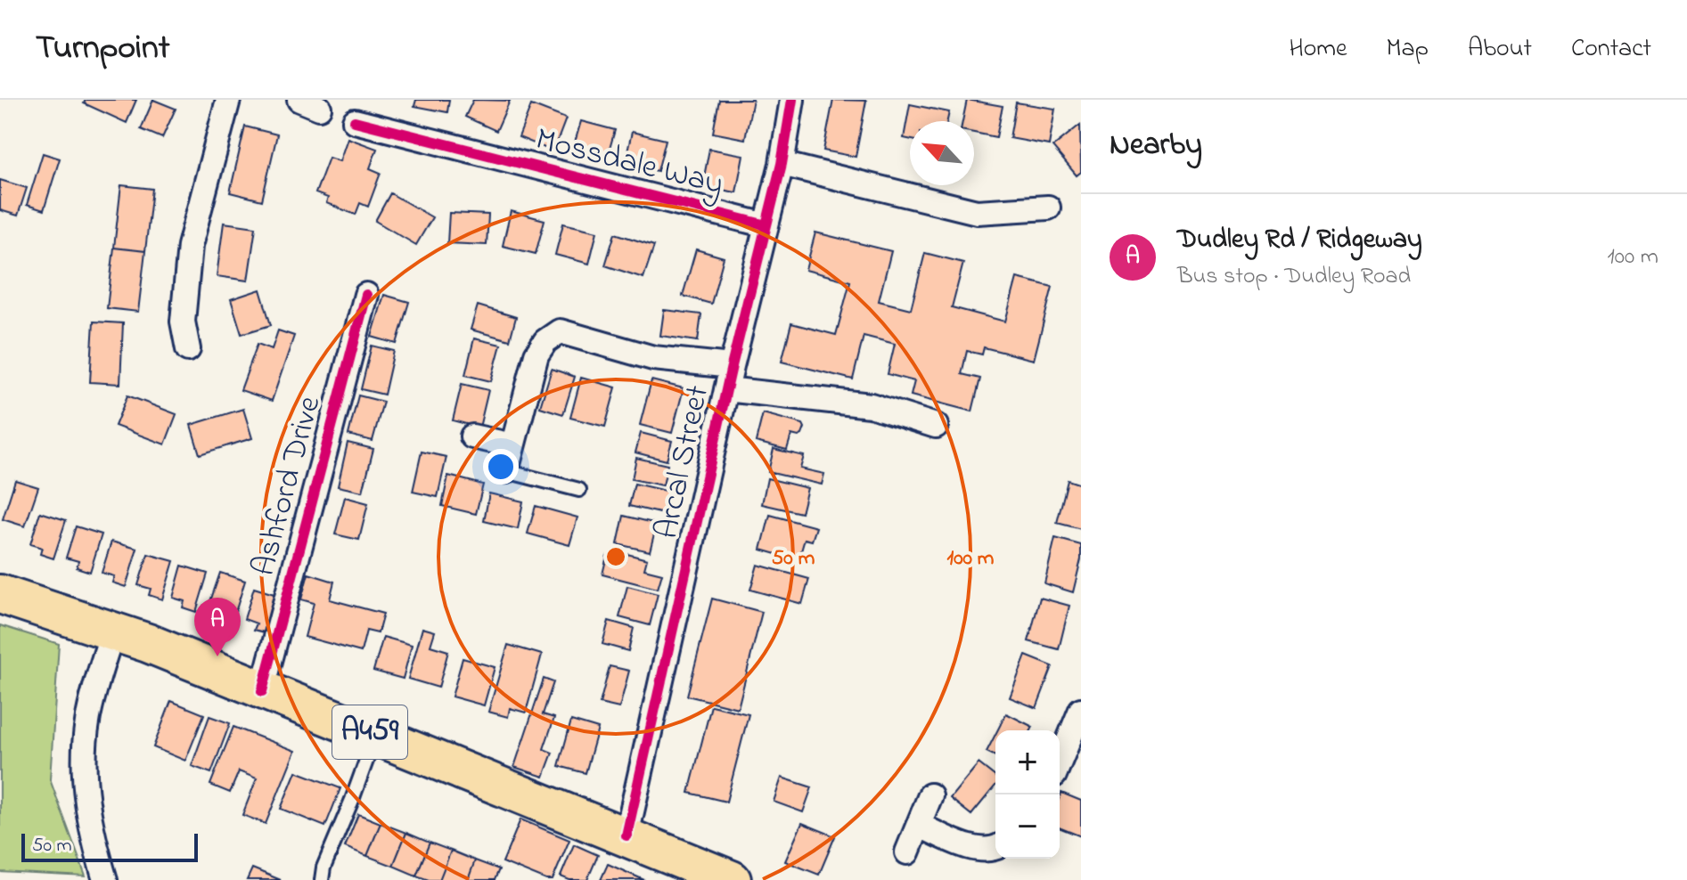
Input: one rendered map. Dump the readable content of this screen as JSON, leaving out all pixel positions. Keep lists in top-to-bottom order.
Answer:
{
  "streets": {
    "main road": ["A459"],
    "street": ["Mossdale Way", "Arcal Street", "Ashford Drive"]
  },
  "crossings": [
    ["Mossdale Way", "Arcal Street"],
    ["Arcal Street", "A459"],
    ["Ashford Drive", "A459"]
  ],
  "scale_bar": "50 m",
  "north": "top left",
  "page": {
    "header": "Turnpoint",
    "nav": [
      "Home",
      "Map",
      "About",
      "Contact"
    ],
    "heading": "Nearby",
    "list": [
      {
        "mark": "A",
        "name": "Dudley Rd / Ridgeway",
        "note": "Bus stop · Dudley Road",
        "value": "100 m"
      }
    ],
    "pins": "A",
    "map_buttons": ["+", "−"],
    "scale": "50 m"
  },
  "rings": ["50 m", "100 m"]
}
